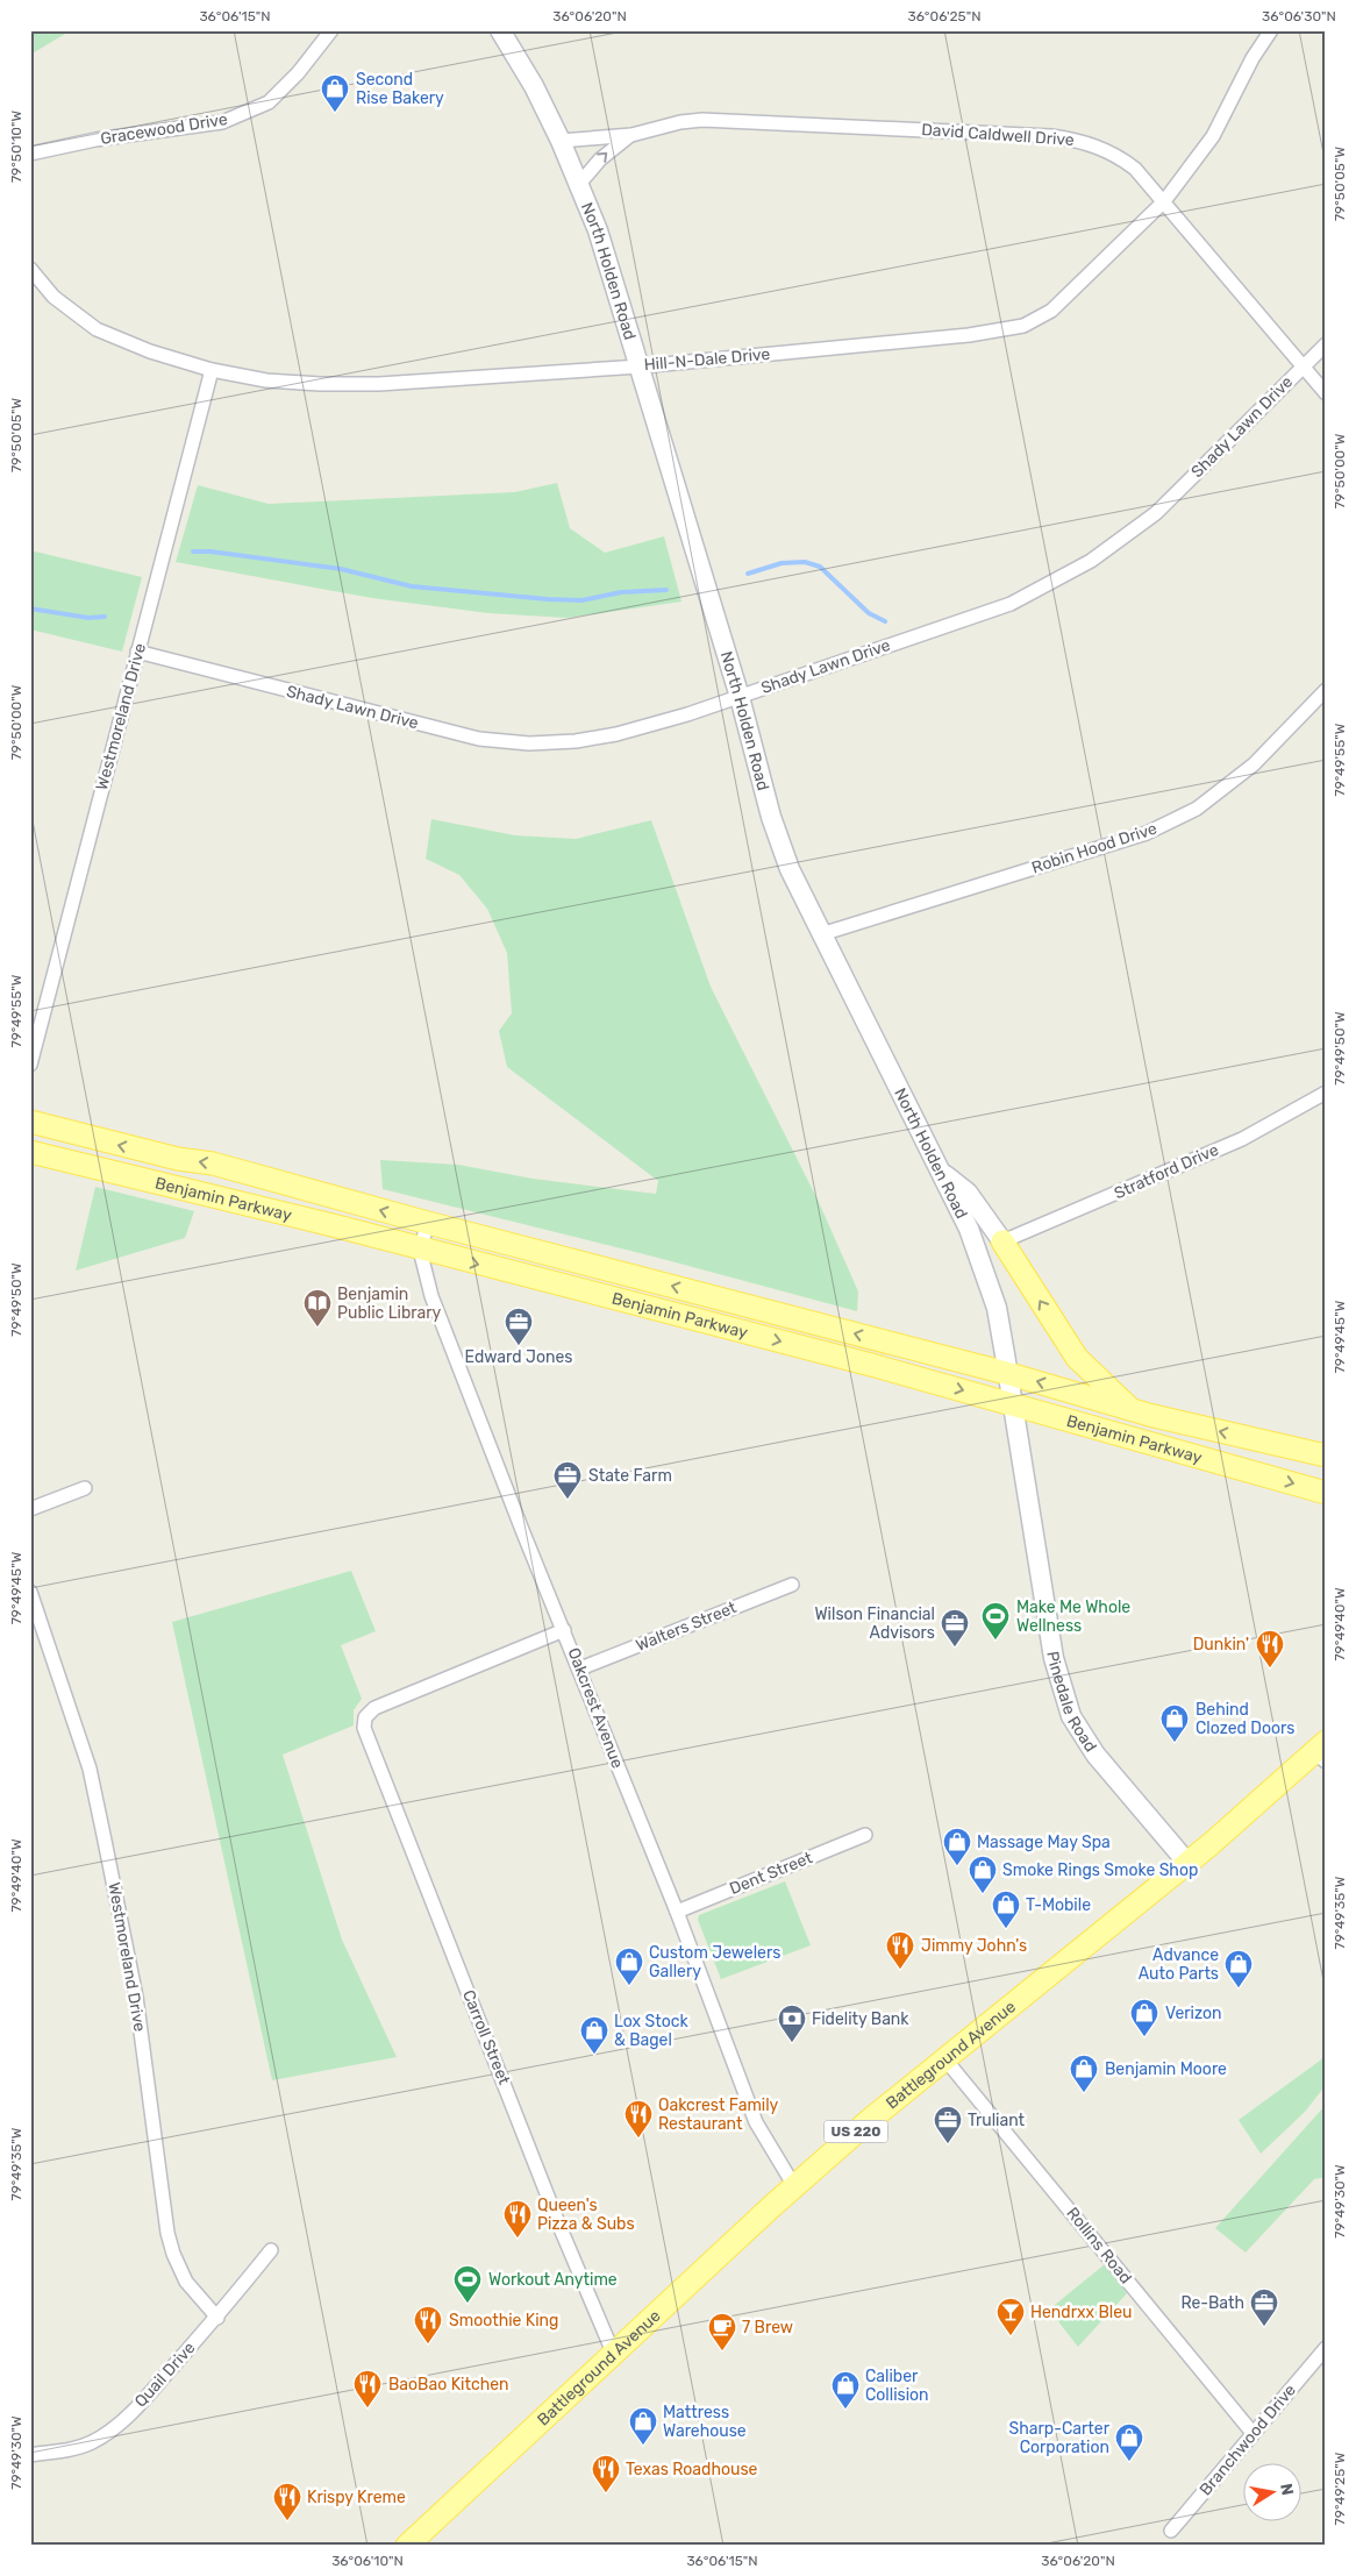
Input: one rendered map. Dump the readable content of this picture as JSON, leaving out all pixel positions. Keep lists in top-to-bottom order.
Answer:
{
  "streets": {
    "main road": [
      "North Holden Road",
      "Benjamin Parkway",
      "Pinedale Road",
      "Battleground Avenue",
      "US 220"
    ],
    "street": [
      "Gracewood Drive",
      "David Caldwell Drive",
      "Hill-N-Dale Drive",
      "Shady Lawn Drive",
      "Westmoreland Drive",
      "Robin Hood Drive",
      "Stratford Drive",
      "Walters Street",
      "Oakcrest Avenue",
      "Dent Street",
      "Carroll Street",
      "Rollins Road",
      "Quail Drive",
      "Branchwood Drive"
    ]
  },
  "crossings": [
    ["David Caldwell Drive", "North Holden Road"],
    ["David Caldwell Drive", "Hill-N-Dale Drive"],
    ["David Caldwell Drive", "Shady Lawn Drive"],
    ["North Holden Road", "Hill-N-Dale Drive"],
    ["North Holden Road", "Shady Lawn Drive"],
    ["North Holden Road", "Robin Hood Drive"],
    ["North Holden Road", "Benjamin Parkway"],
    ["North Holden Road", "Pinedale Road"],
    ["Hill-N-Dale Drive", "Westmoreland Drive"],
    ["Shady Lawn Drive", "Westmoreland Drive"],
    ["Westmoreland Drive", "Quail Drive"],
    ["Benjamin Parkway", "Pinedale Road"],
    ["Benjamin Parkway", "Oakcrest Avenue"],
    ["Walters Street", "Oakcrest Avenue"],
    ["Pinedale Road", "Battleground Avenue"],
    ["Oakcrest Avenue", "Dent Street"],
    ["Oakcrest Avenue", "Carroll Street"],
    ["Oakcrest Avenue", "Battleground Avenue"],
    ["Carroll Street", "Battleground Avenue"],
    ["Battleground Avenue", "Rollins Road"],
    ["Rollins Road", "Branchwood Drive"]
  ],
  "places": {
    "shop": [
      "Second Rise Bakery",
      "Behind Clozed Doors",
      "Massage May Spa",
      "Smoke Rings Smoke Shop",
      "T-Mobile",
      "Custom Jewelers Gallery",
      "Advance Auto Parts",
      "Verizon",
      "Lox Stock & Bagel",
      "Benjamin Moore",
      "Caliber Collision",
      "Mattress Warehouse",
      "Sharp-Carter Corporation"
    ],
    "library": ["Benjamin Public Library"],
    "office": [
      "Edward Jones",
      "State Farm",
      "Wilson Financial Advisors",
      "Truliant",
      "Re-Bath"
    ],
    "sports": ["Make Me Whole Wellness", "Workout Anytime"],
    "restaurant": [
      "Dunkin'",
      "Jimmy John's",
      "Oakcrest Family Restaurant",
      "Queen's Pizza & Subs",
      "Smoothie King",
      "BaoBao Kitchen",
      "Texas Roadhouse",
      "Krispy Kreme"
    ],
    "bank": ["Fidelity Bank"],
    "bar": ["Hendrxx Bleu"],
    "cafe": ["7 Brew"]
  },
  "north": "right",
  "coordinates": [
    "36°06'15\"N",
    "36°06'20\"N",
    "36°06'25\"N",
    "36°06'30\"N",
    "79°50'10\"W",
    "79°50'05\"W",
    "79°50'00\"W",
    "79°49'55\"W",
    "79°49'50\"W",
    "79°49'45\"W",
    "79°49'40\"W",
    "79°49'35\"W",
    "79°49'30\"W",
    "79°49'25\"W",
    "36°06'10\"N"
  ]
}
